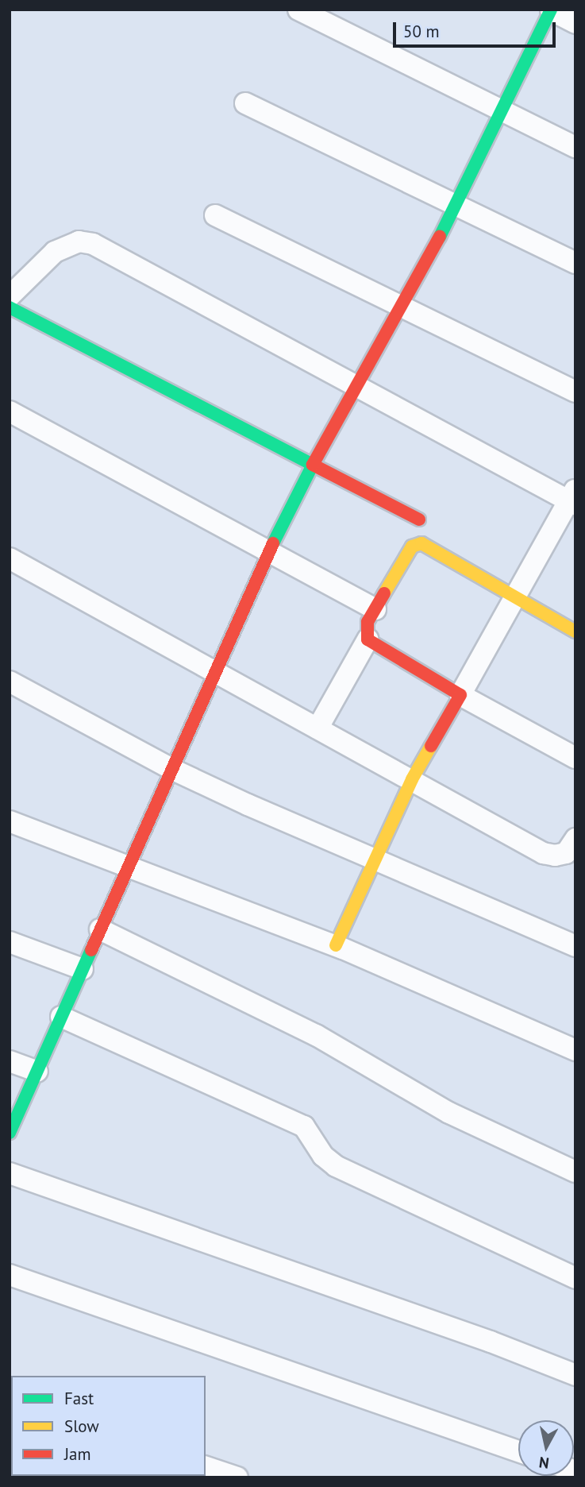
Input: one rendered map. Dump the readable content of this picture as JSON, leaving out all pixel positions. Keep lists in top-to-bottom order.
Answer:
{
  "legend": ["Fast", "Slow", "Jam"],
  "scale_bar": "50 m",
  "north": "bottom"
}
